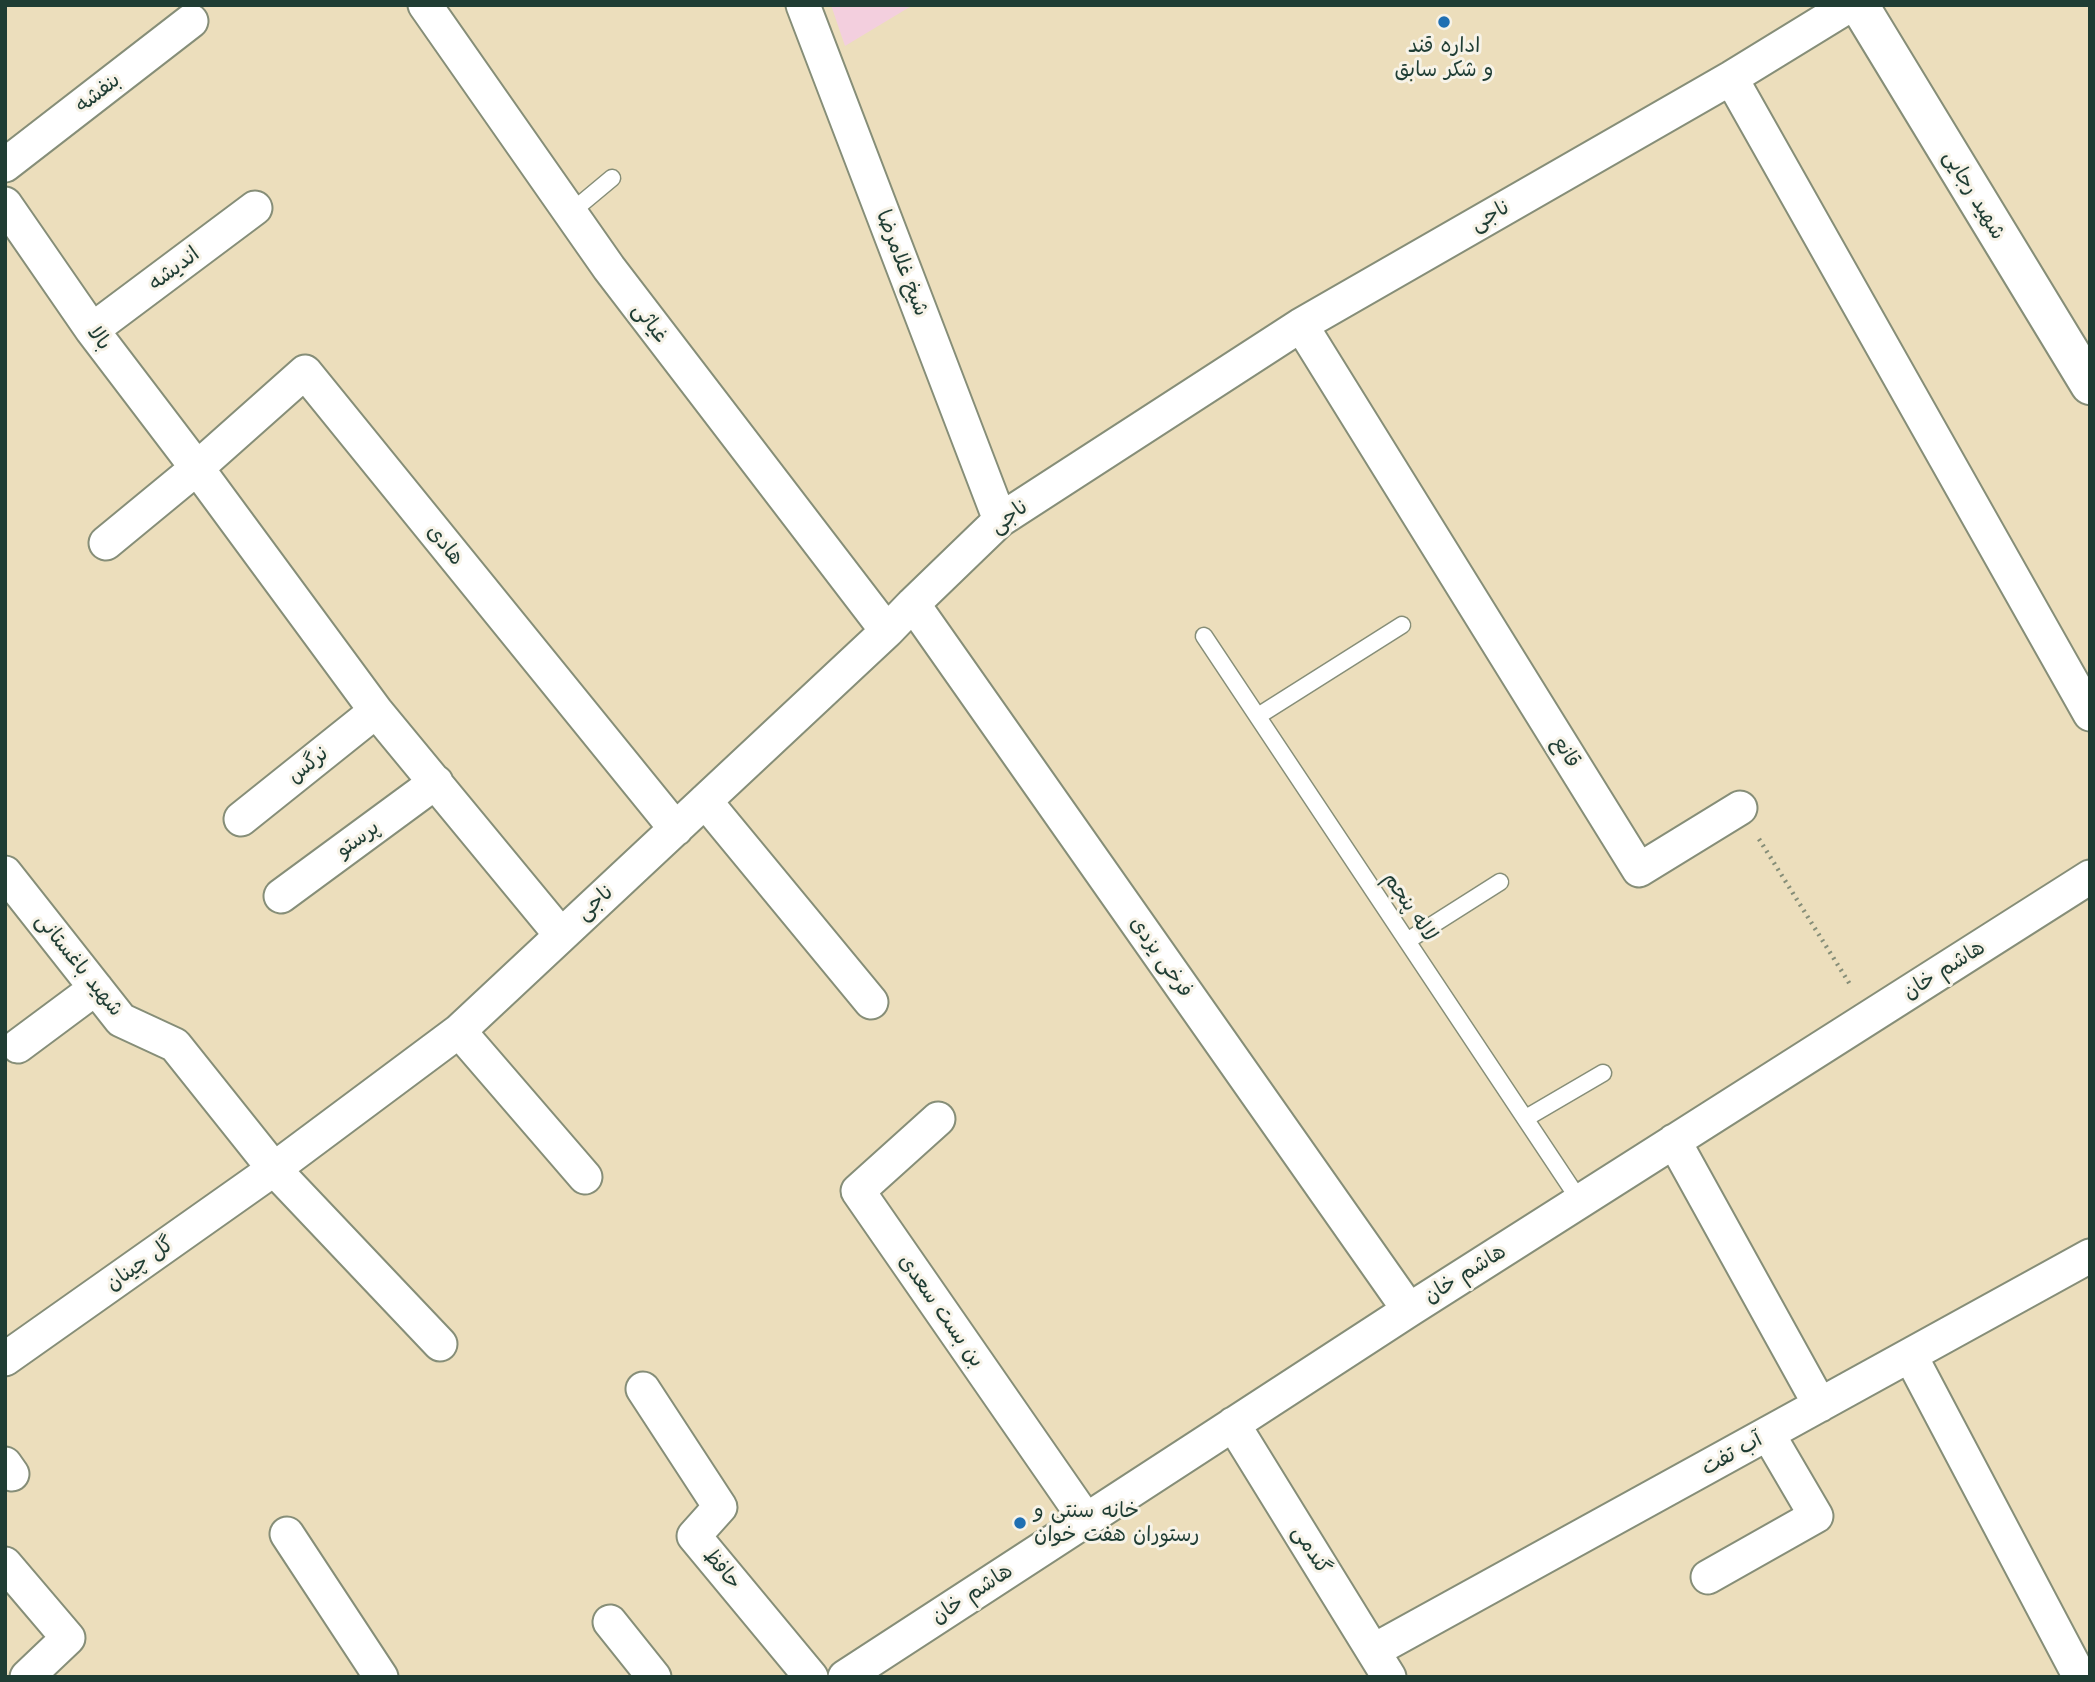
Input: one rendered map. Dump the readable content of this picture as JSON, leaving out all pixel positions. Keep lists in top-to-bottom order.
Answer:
{
  "streets": {
    "main road": ["شهید رجایی"],
    "street": [
      "بنفشه",
      "ناجی",
      "شیخ غلامرضا",
      "اندیشه",
      "غیاثی",
      "بالا",
      "هادی",
      "قانع",
      "نرگس",
      "پرستو",
      "فرخی یزدی",
      "شهید باغستانی",
      "هاشم خان",
      "گل چینان",
      "بن بست سعدی",
      "آب تفت",
      "گندمی",
      "حافظ"
    ],
    "lane": ["لاله پنجم"]
  },
  "crossings": [
    ["ناجی", "شیخ غلامرضا"],
    ["ناجی", "غیاثی"],
    ["ناجی", "بالا"],
    ["ناجی", "هادی"],
    ["ناجی", "قانع"],
    ["ناجی", "فرخی یزدی"],
    ["ناجی", "شهید باغستانی"],
    ["ناجی", "گل چینان"],
    ["اندیشه", "بالا"],
    ["بالا", "هادی"],
    ["بالا", "نرگس"],
    ["بالا", "پرستو"],
    ["لاله پنجم", "هاشم خان"],
    ["فرخی یزدی", "هاشم خان"],
    ["شهید باغستانی", "گل چینان"],
    ["هاشم خان", "بن بست سعدی"],
    ["هاشم خان", "گندمی"],
    ["آب تفت", "گندمی"]
  ],
  "places": ["اداره قند و شکر سابق", "خانه سنتی و رستوران هفت خوان"]
}
